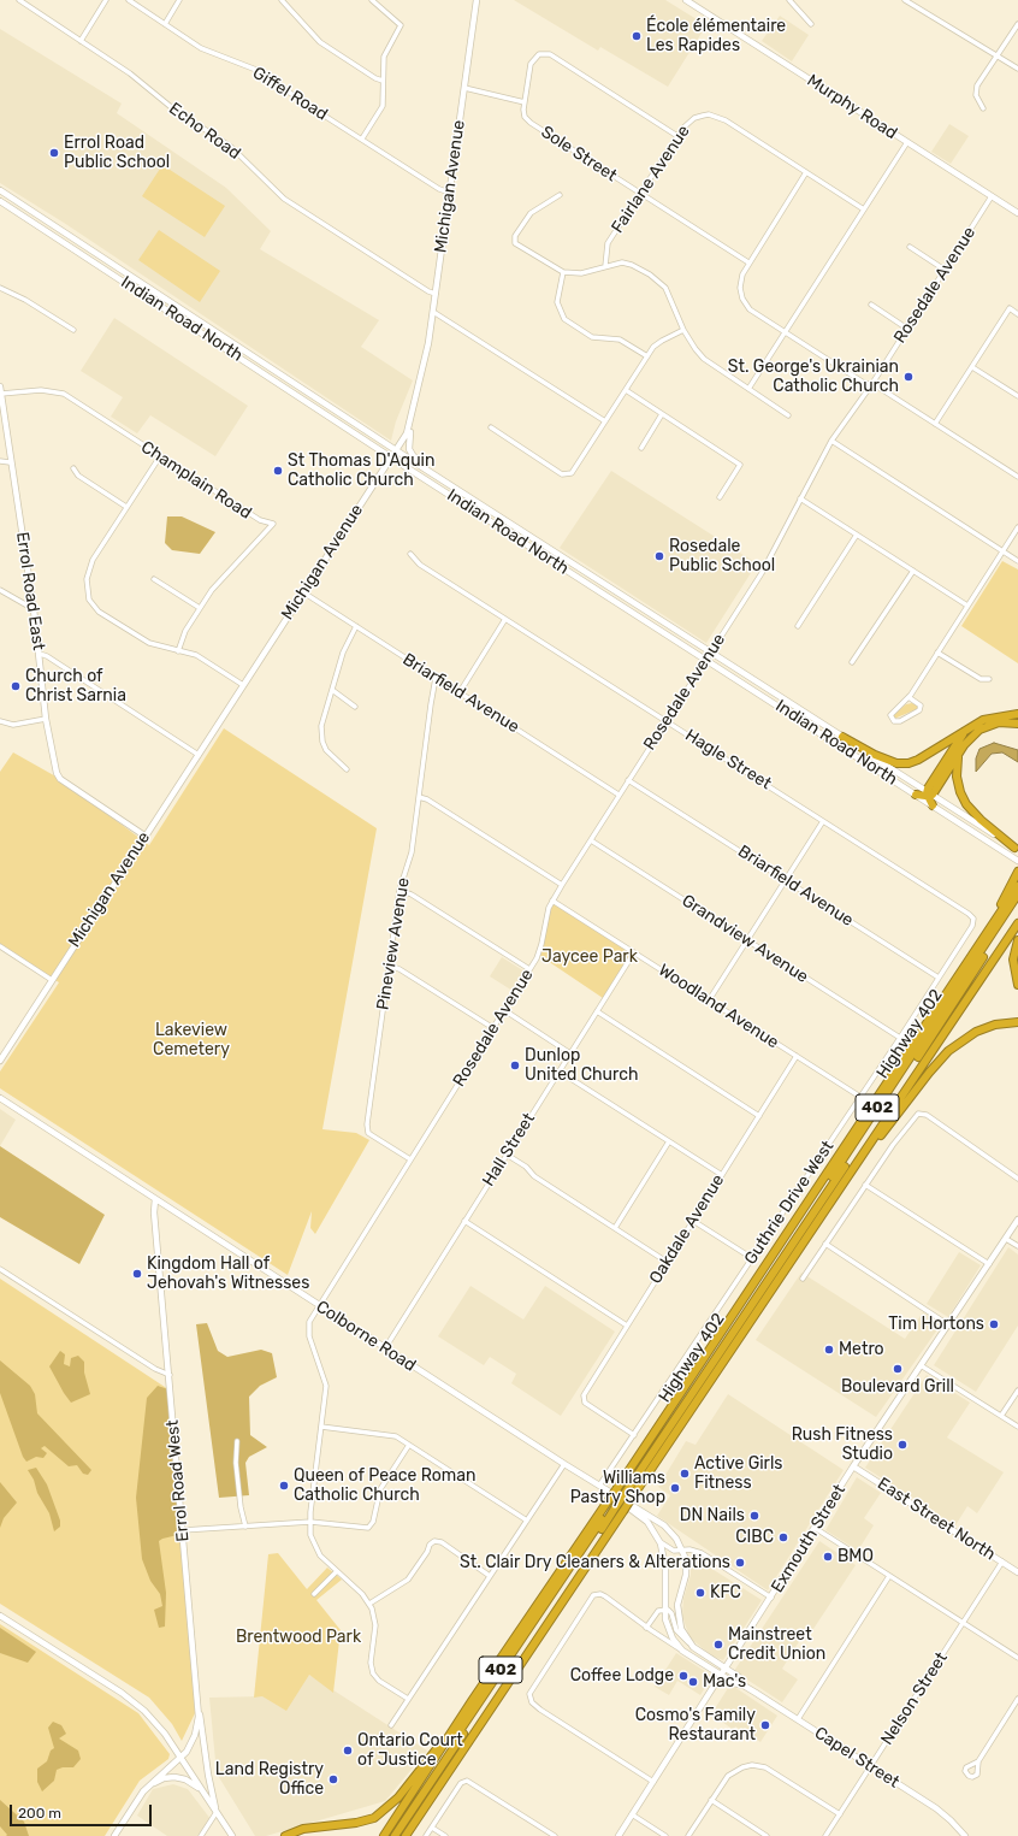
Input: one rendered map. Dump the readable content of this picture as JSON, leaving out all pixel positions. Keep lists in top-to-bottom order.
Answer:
{
  "streets": {
    "highway": ["Highway 402", "402"],
    "main road": [
      "Murphy Road",
      "Michigan Avenue",
      "Indian Road North",
      "Errol Road East",
      "Colborne Road",
      "Errol Road West",
      "East Street North",
      "Exmouth Street",
      "Capel Street"
    ],
    "street": [
      "Giffel Road",
      "Echo Road",
      "Sole Street",
      "Fairlane Avenue",
      "Rosedale Avenue",
      "Champlain Road",
      "Briarfield Avenue",
      "Hagle Street",
      "Grandview Avenue",
      "Pineview Avenue",
      "Woodland Avenue",
      "Hall Street",
      "Guthrie Drive West",
      "Oakdale Avenue",
      "Nelson Street"
    ]
  },
  "crossings": [
    ["Giffel Road", "Michigan Avenue"],
    ["Murphy Road", "Rosedale Avenue"],
    ["Echo Road", "Michigan Avenue"],
    ["Sole Street", "Fairlane Avenue"],
    ["Michigan Avenue", "Indian Road North"],
    ["Michigan Avenue", "Errol Road East"],
    ["Michigan Avenue", "Briarfield Avenue"],
    ["Rosedale Avenue", "Indian Road North"],
    ["Rosedale Avenue", "Briarfield Avenue"],
    ["Rosedale Avenue", "Hagle Street"],
    ["Rosedale Avenue", "Grandview Avenue"],
    ["Rosedale Avenue", "Pineview Avenue"],
    ["Rosedale Avenue", "Woodland Avenue"],
    ["Rosedale Avenue", "Colborne Road"],
    ["Champlain Road", "Errol Road East"],
    ["Briarfield Avenue", "Pineview Avenue"],
    ["Briarfield Avenue", "Guthrie Drive West"],
    ["Hagle Street", "Guthrie Drive West"],
    ["Grandview Avenue", "Guthrie Drive West"],
    ["Woodland Avenue", "Hall Street"],
    ["Woodland Avenue", "Guthrie Drive West"],
    ["Woodland Avenue", "Oakdale Avenue"],
    ["Highway 402", "Colborne Road"],
    ["Hall Street", "Colborne Road"],
    ["Guthrie Drive West", "Oakdale Avenue"],
    ["Guthrie Drive West", "Colborne Road"],
    ["Colborne Road", "Errol Road West"],
    ["Colborne Road", "Exmouth Street"],
    ["Colborne Road", "Capel Street"],
    ["East Street North", "Exmouth Street"],
    ["East Street North", "Nelson Street"],
    ["Exmouth Street", "Capel Street"],
    ["Nelson Street", "Capel Street"]
  ],
  "parks": ["Jaycee Park", "Lakeview Cemetery", "Brentwood Park"],
  "places": [
    "École élémentaire Les Rapides",
    "Errol Road Public School",
    "St. George's Ukrainian Catholic Church",
    "St Thomas D'Aquin Catholic Church",
    "Rosedale Public School",
    "Church of Christ Sarnia",
    "Dunlop United Church",
    "Kingdom Hall of Jehovah's Witnesses",
    "Tim Hortons",
    "Metro",
    "Boulevard Grill",
    "Rush Fitness Studio",
    "Active Girls Fitness",
    "Queen of Peace Roman Catholic Church",
    "Williams Pastry Shop",
    "DN Nails",
    "CIBC",
    "BMO",
    "St. Clair Dry Cleaners & Alterations",
    "KFC",
    "Mainstreet Credit Union",
    "Coffee Lodge",
    "Mac's",
    "Cosmo's Family Restaurant",
    "Ontario Court of Justice",
    "Land Registry Office"
  ],
  "scale_bar": "200 m"
}
